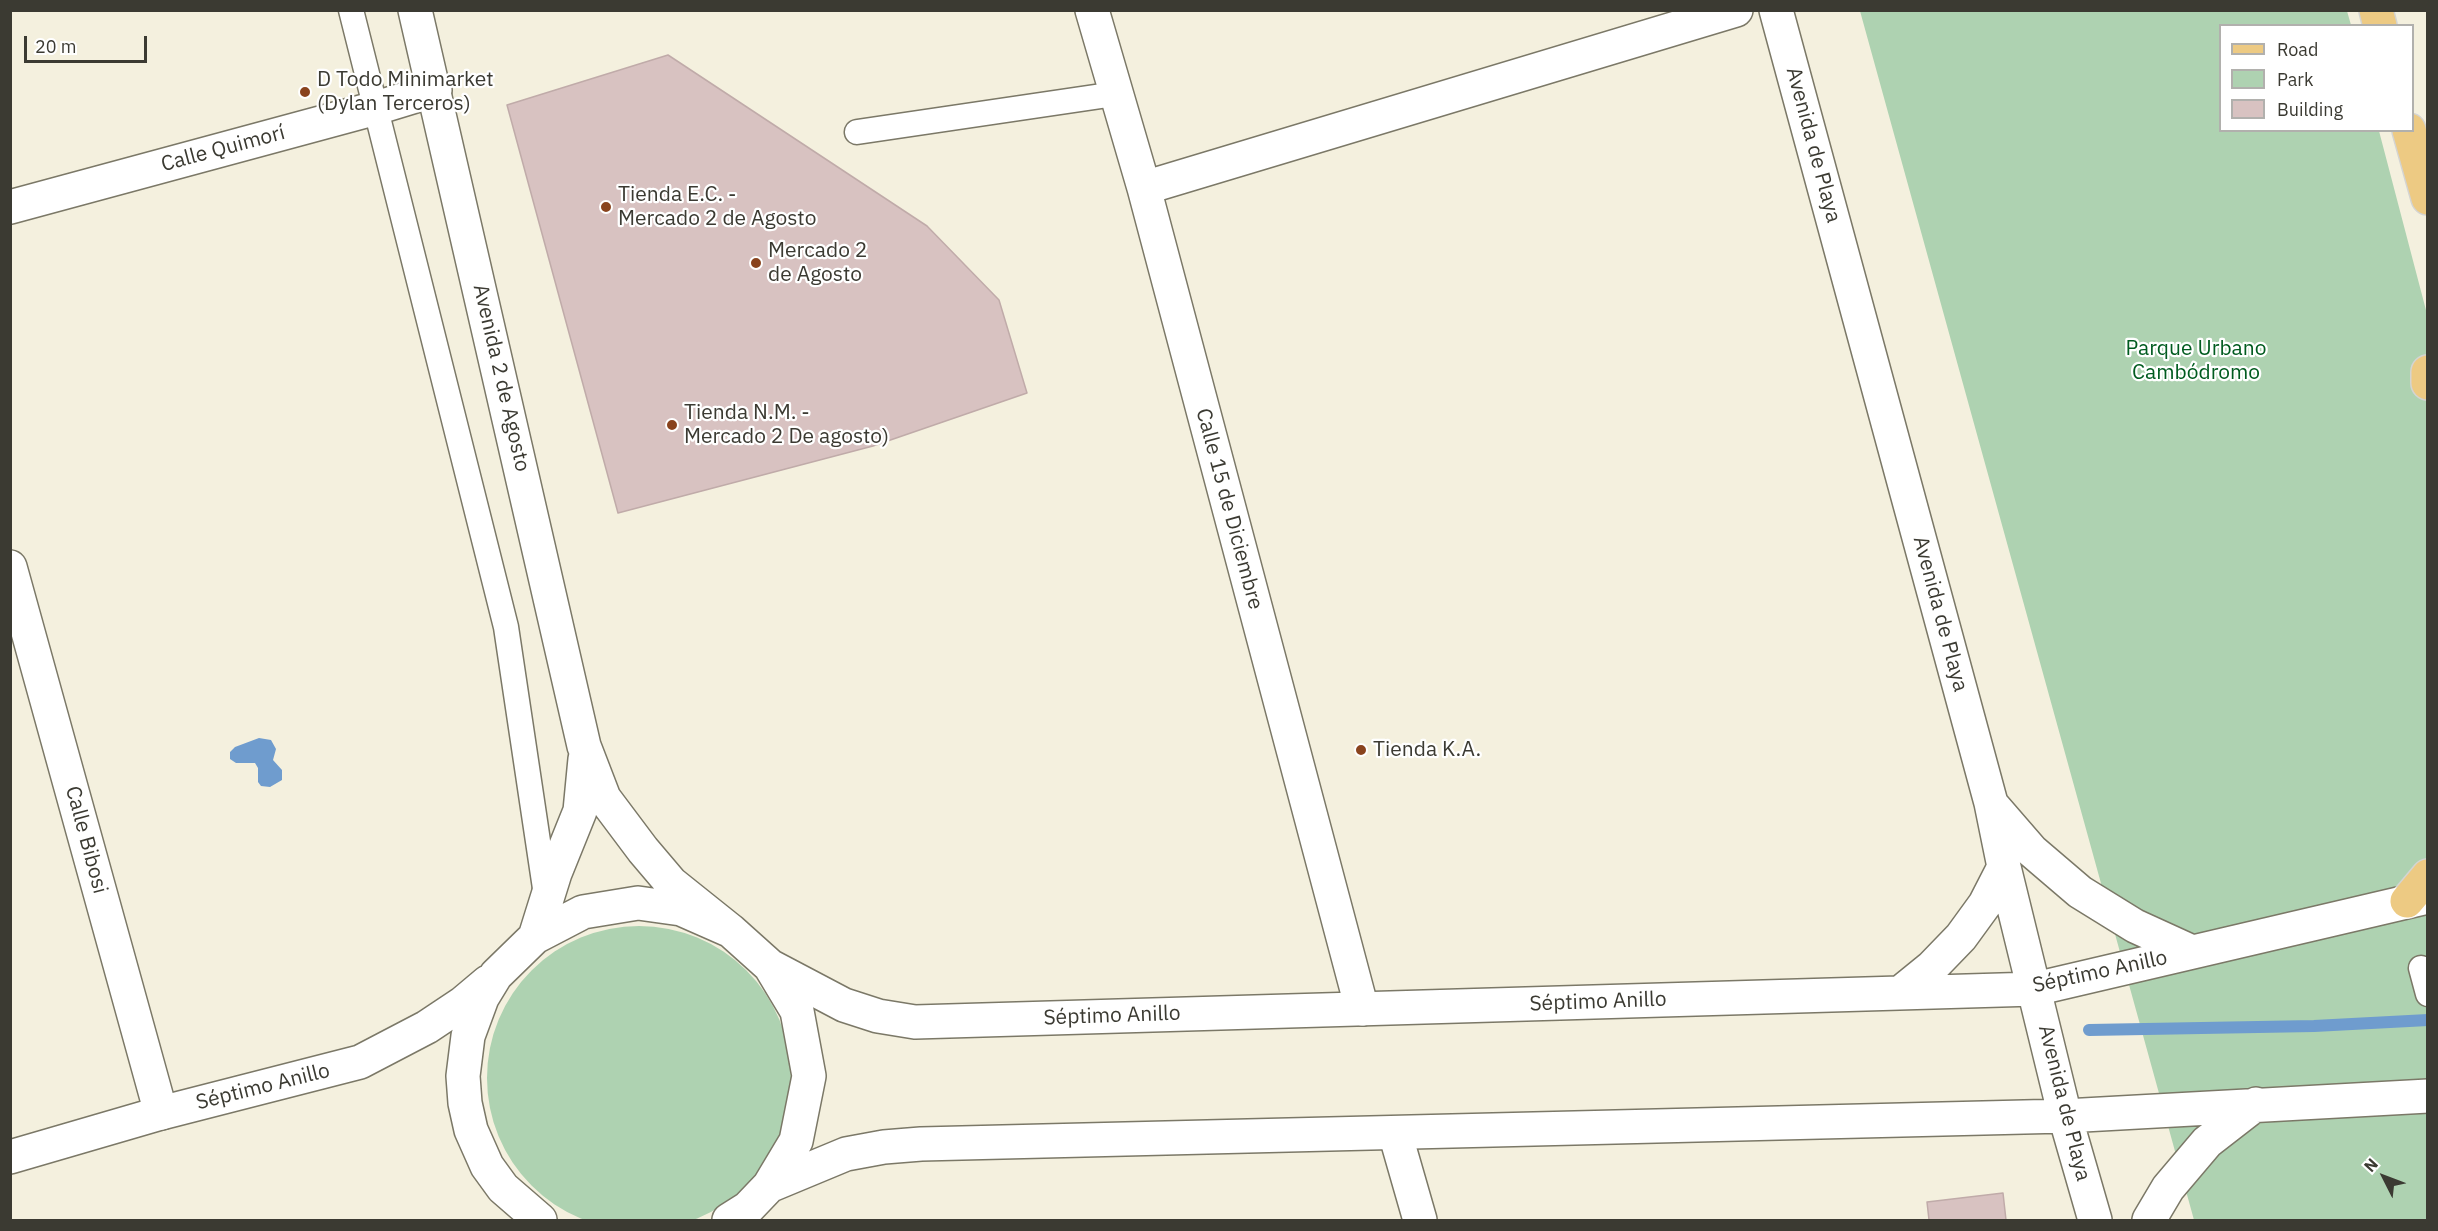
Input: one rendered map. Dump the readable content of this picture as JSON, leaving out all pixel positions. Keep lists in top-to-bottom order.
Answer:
{
  "streets": {
    "main road": [
      "Avenida de Playa",
      "Calle Quimorí",
      "Avenida 2 de Agosto",
      "Calle 15 de Diciembre",
      "Calle Bibosi",
      "Séptimo Anillo"
    ]
  },
  "crossings": [
    ["Avenida de Playa", "Séptimo Anillo"],
    ["Calle Quimorí", "Avenida 2 de Agosto"],
    ["Calle 15 de Diciembre", "Séptimo Anillo"],
    ["Calle Bibosi", "Séptimo Anillo"]
  ],
  "parks": ["Parque Urbano Cambódromo"],
  "places": [
    "D Todo Minimarket (Dylan Terceros)",
    "Tienda E.C. - Mercado 2 de Agosto",
    "Mercado 2 de Agosto",
    "Tienda N.M. - Mercado 2 De agosto)",
    "Tienda K.A."
  ],
  "legend": ["Road", "Park", "Building"],
  "scale_bar": "20 m",
  "north": "top left"
}
